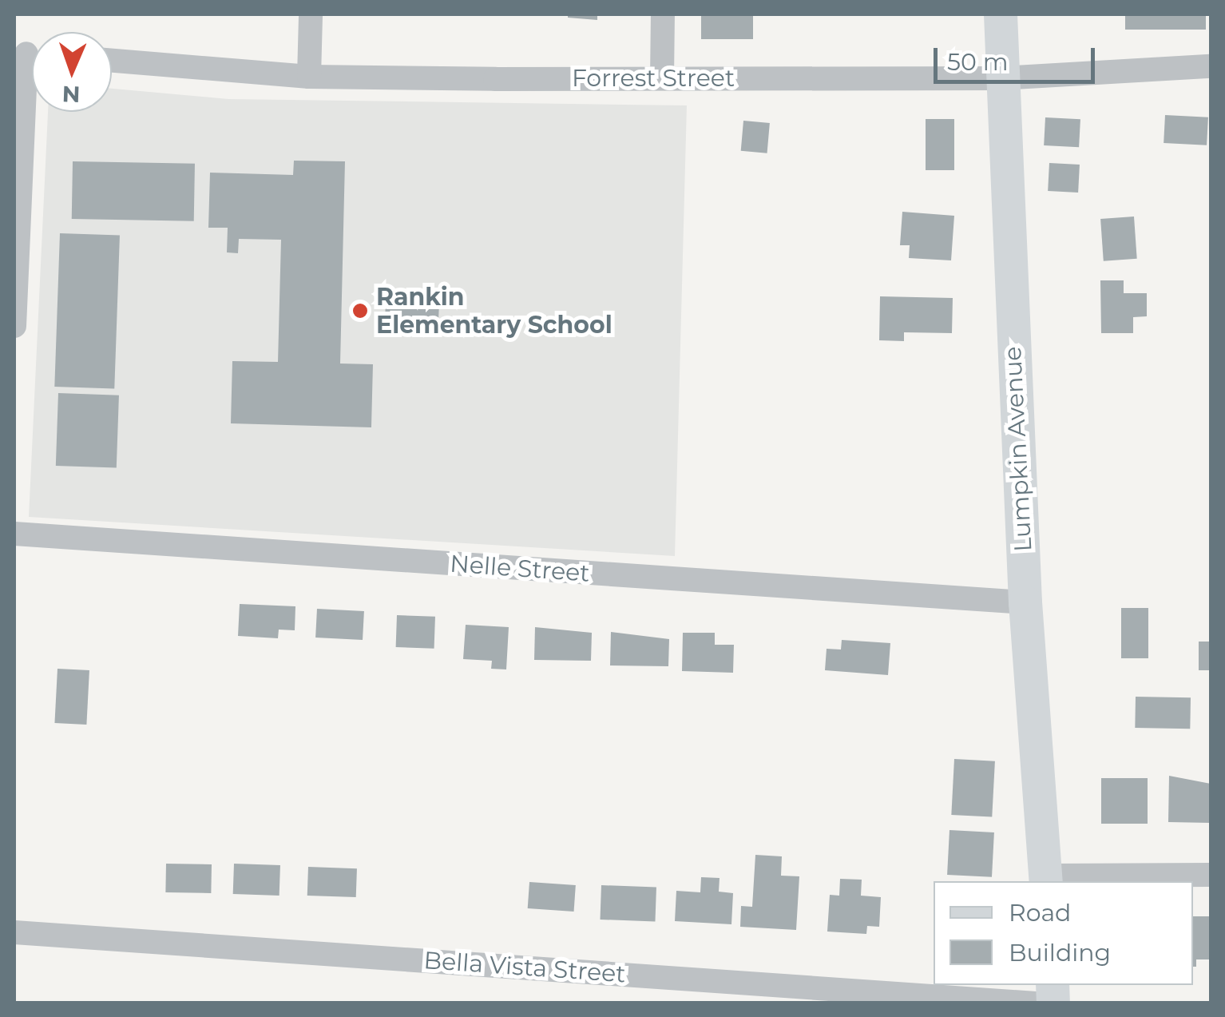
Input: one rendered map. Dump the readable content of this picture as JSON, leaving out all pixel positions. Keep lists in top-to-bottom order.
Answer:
{
  "streets": {
    "street": [
      "Forrest Street",
      "Lumpkin Avenue",
      "Nelle Street",
      "Bella Vista Street"
    ]
  },
  "crossings": [
    ["Forrest Street", "Lumpkin Avenue"],
    ["Lumpkin Avenue", "Nelle Street"]
  ],
  "places": ["Rankin Elementary School"],
  "legend": ["Road", "Building"],
  "scale_bar": "50 m",
  "north": "bottom"
}
